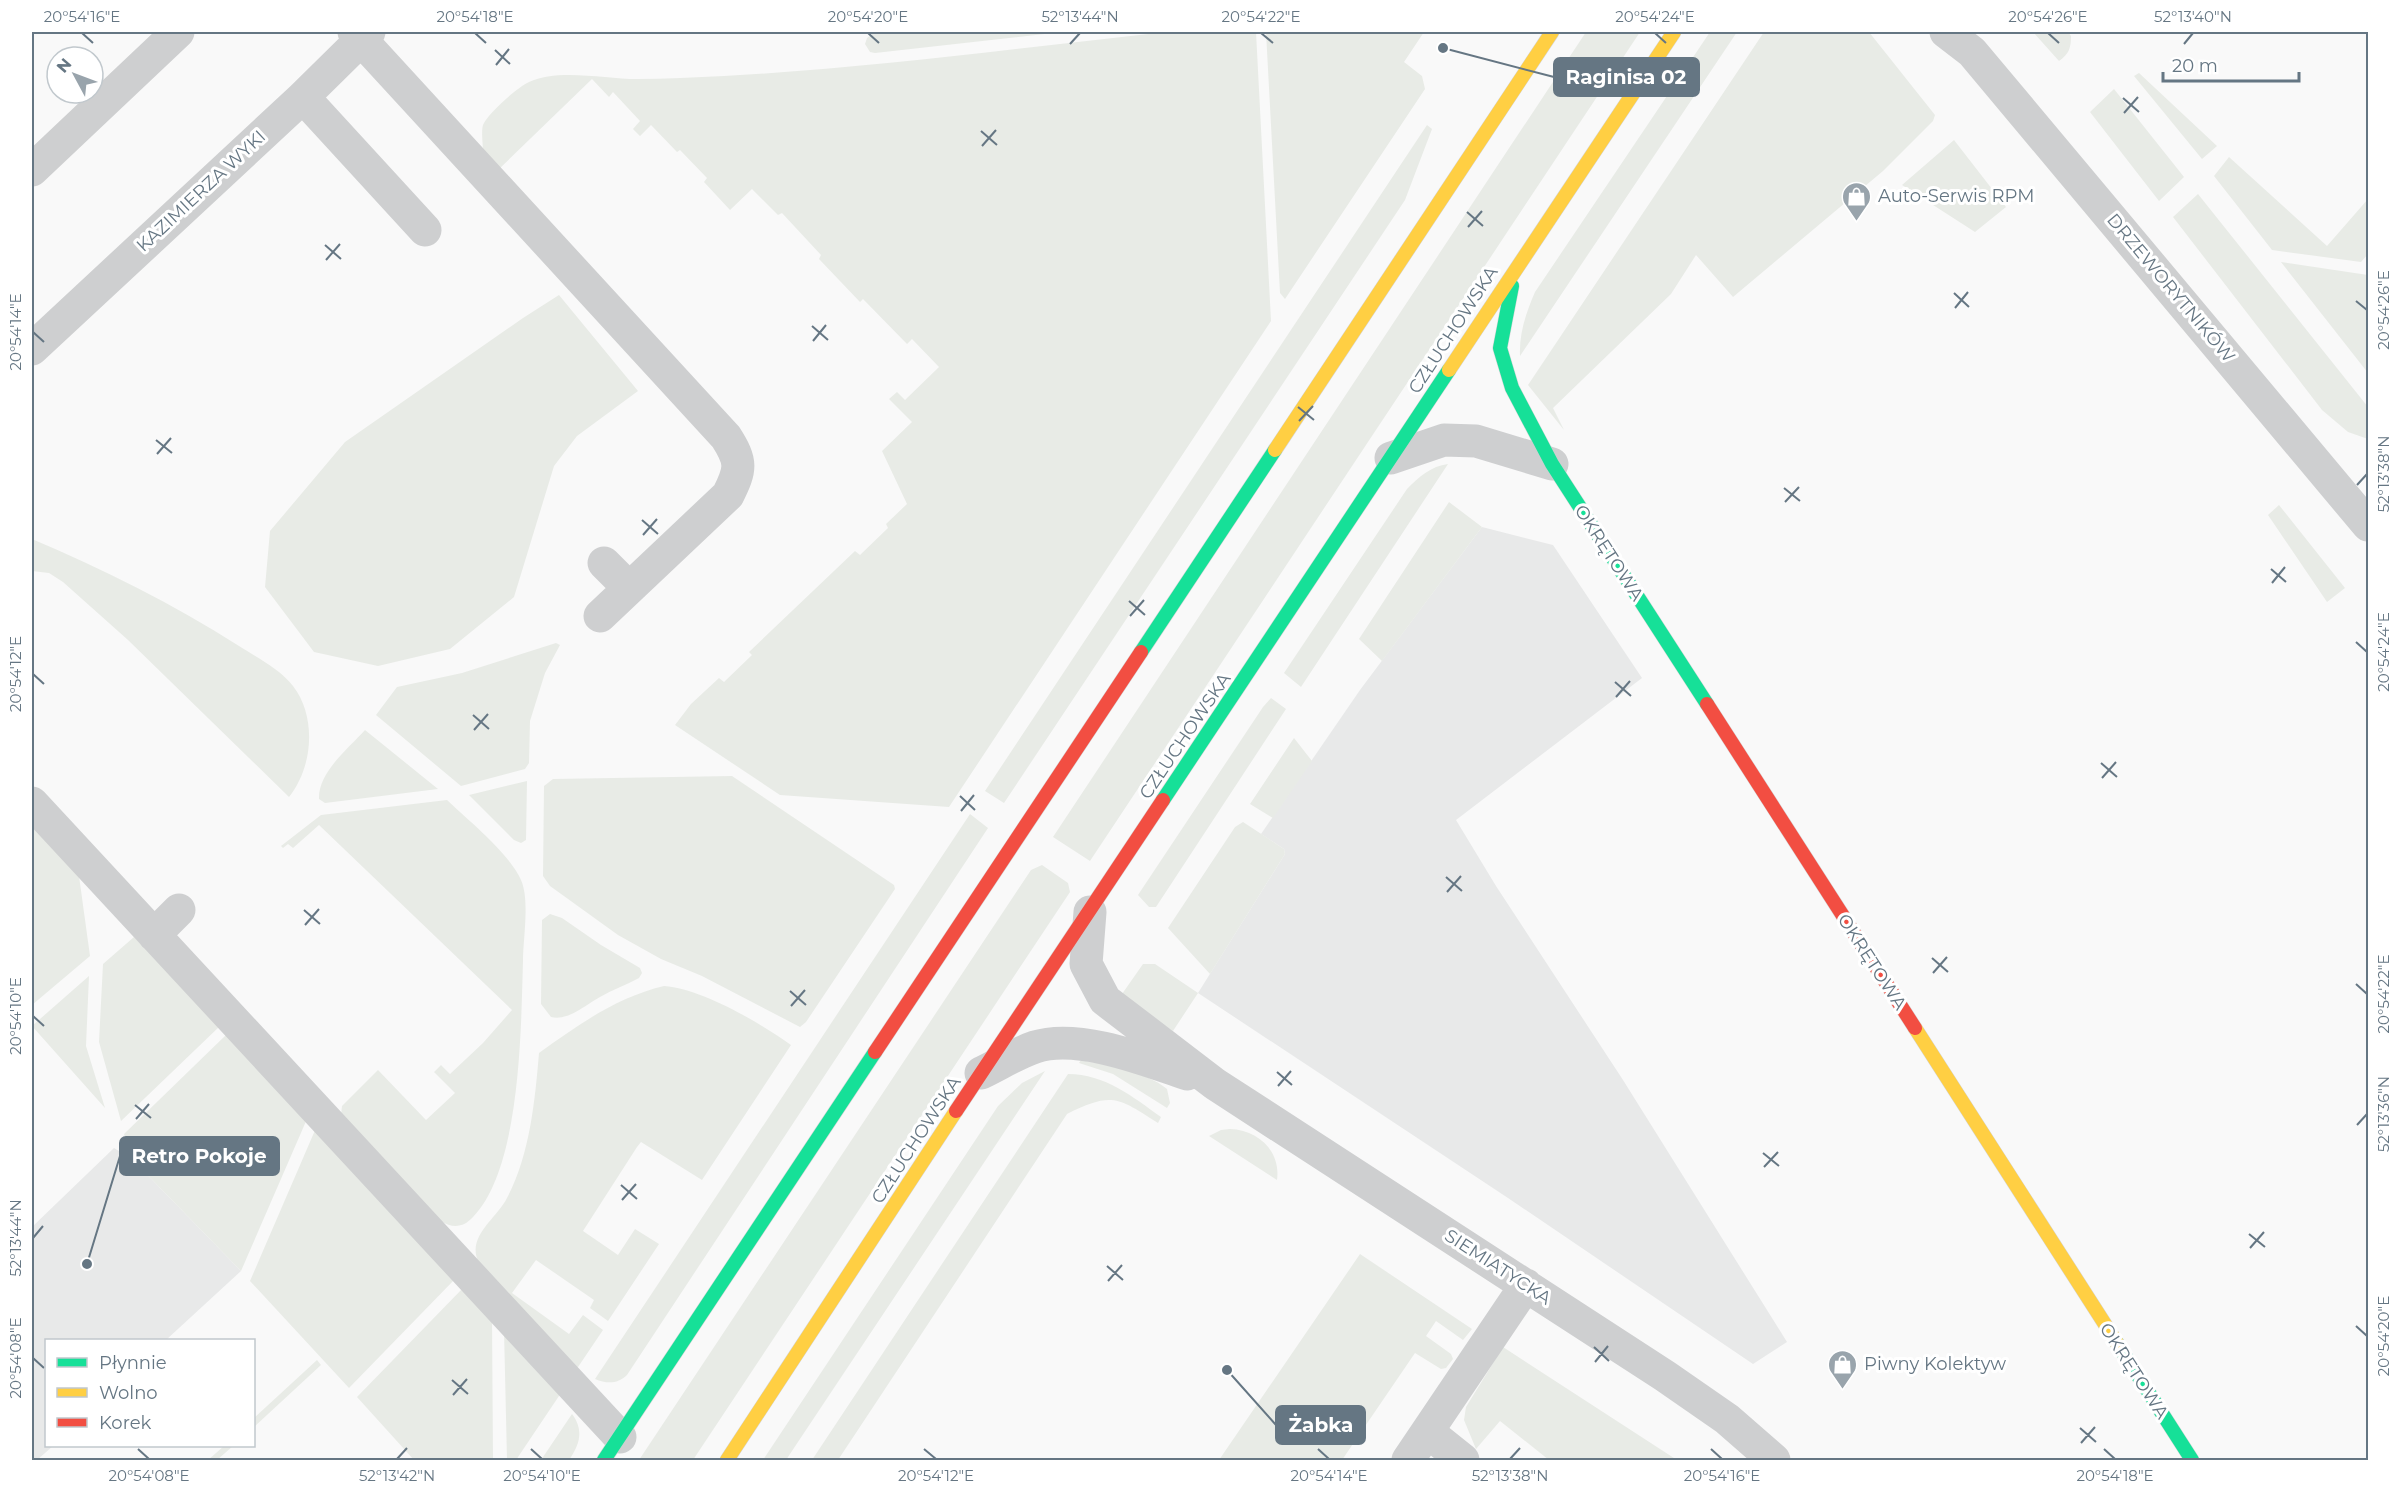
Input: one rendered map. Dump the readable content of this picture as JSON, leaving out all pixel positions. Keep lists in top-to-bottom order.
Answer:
{
  "streets": {
    "street": [
      "KAZIMIERZA WYKI",
      "DRZEWORYTNIKÓW",
      "CZŁUCHOWSKA",
      "OKRĘTOWA",
      "SIEMIATYCKA"
    ]
  },
  "crossings": [
    ["CZŁUCHOWSKA", "OKRĘTOWA"],
    ["CZŁUCHOWSKA", "SIEMIATYCKA"]
  ],
  "places": {
    "other": ["Raginisa 02", "Retro Pokoje", "Żabka"],
    "shop": ["Auto-Serwis RPM", "Piwny Kolektyw"]
  },
  "legend": ["Płynnie", "Wolno", "Korek"],
  "scale_bar": "20 m",
  "north": "top left",
  "coordinates": [
    "20°54'16\"E",
    "20°54'18\"E",
    "20°54'20\"E",
    "52°13'44\"N",
    "20°54'22\"E",
    "20°54'24\"E",
    "20°54'26\"E",
    "52°13'40\"N",
    "20°54'14\"E",
    "52°13'38\"N",
    "20°54'12\"E",
    "20°54'10\"E",
    "52°13'36\"N",
    "20°54'08\"E",
    "52°13'42\"N"
  ]
}
